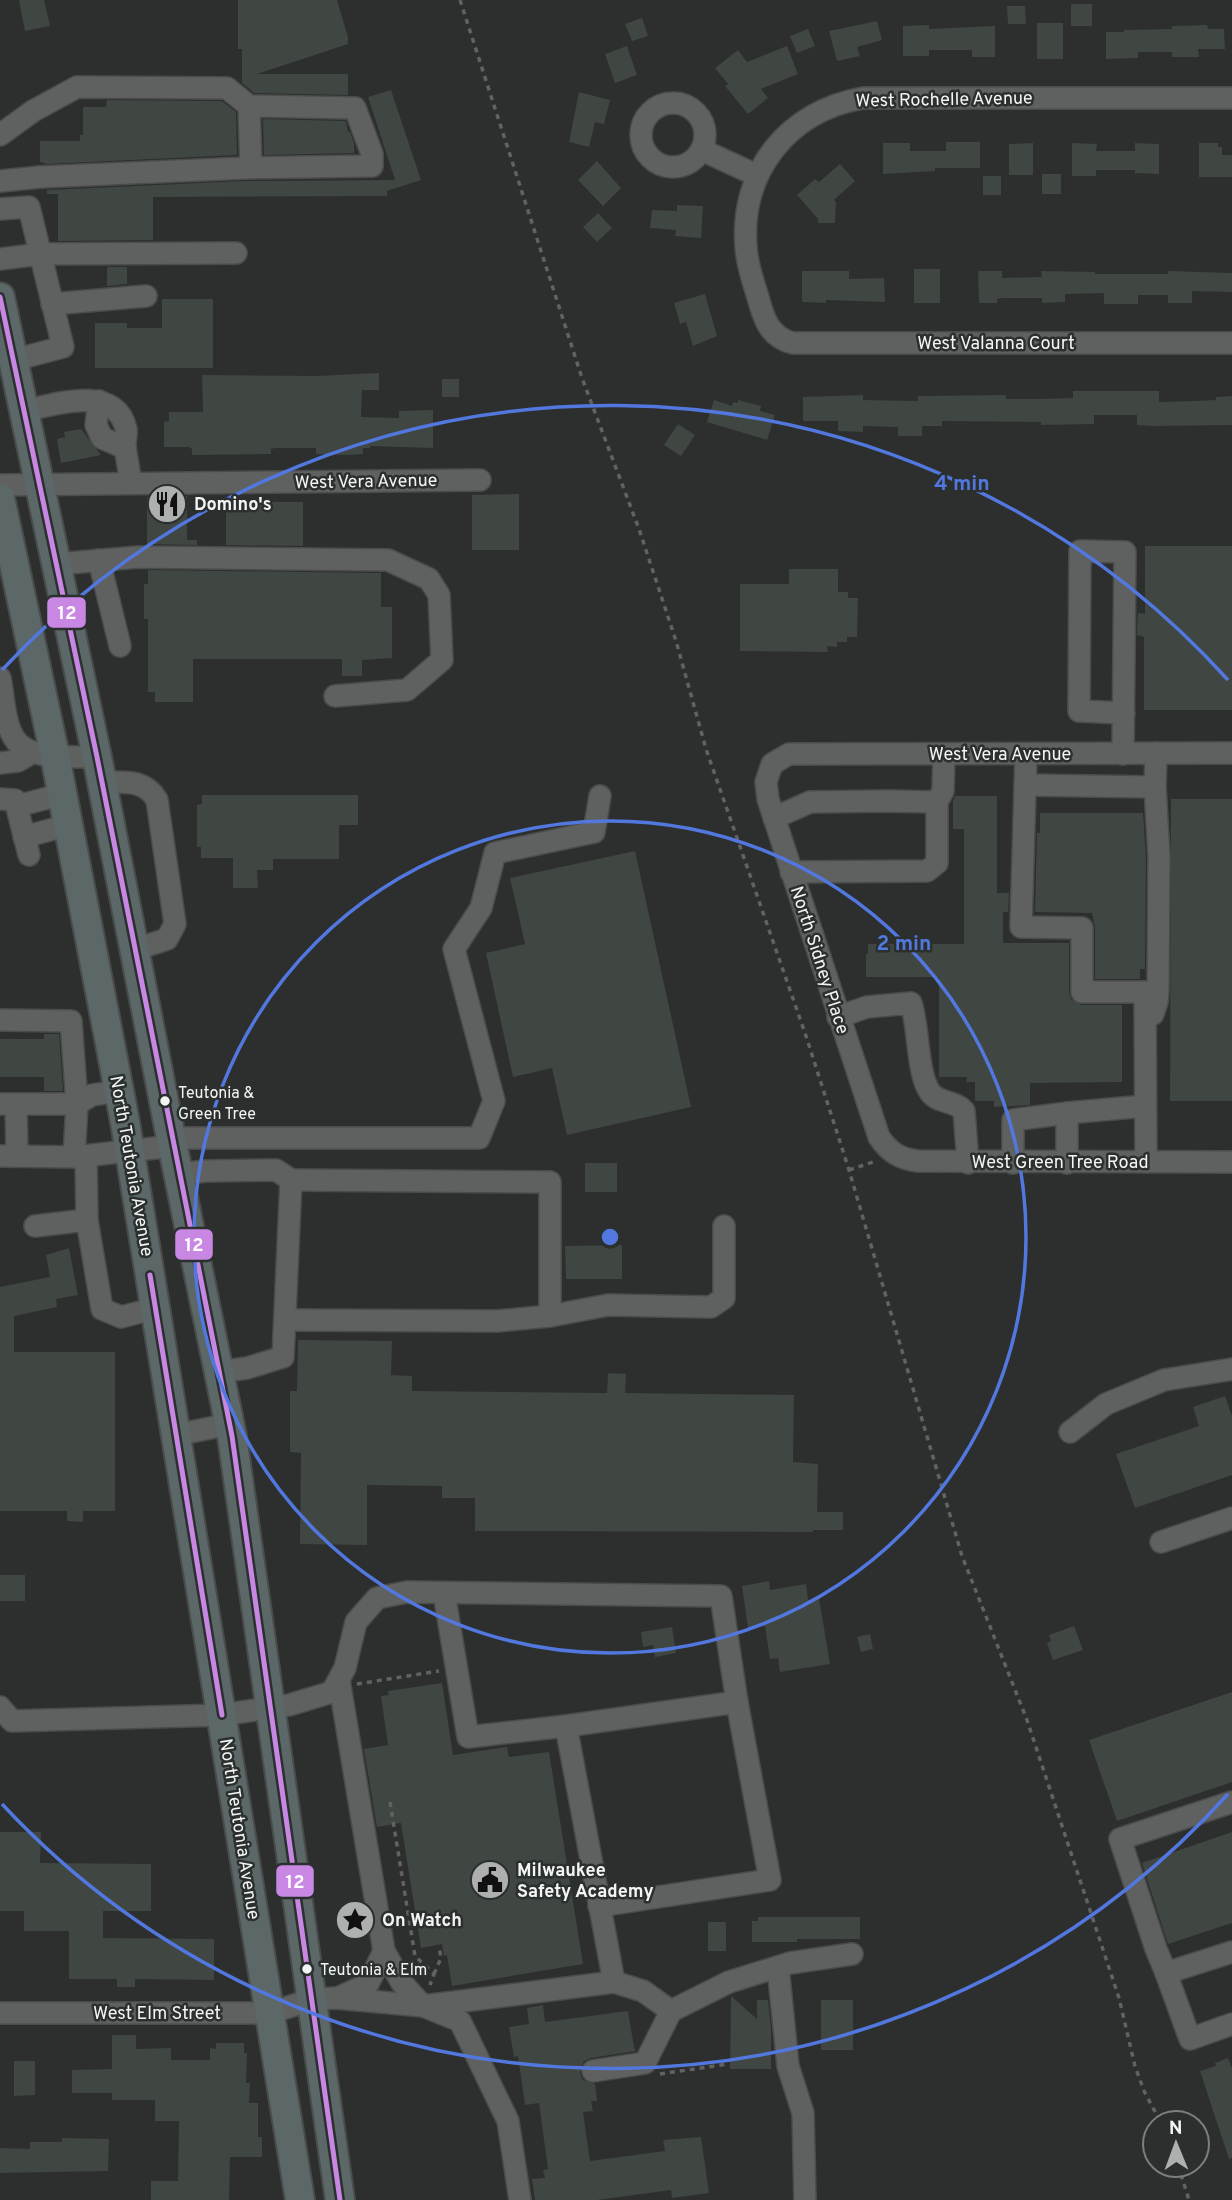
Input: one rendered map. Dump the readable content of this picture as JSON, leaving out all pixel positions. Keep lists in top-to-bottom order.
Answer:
{
  "streets": {
    "main road": ["North Teutonia Avenue"],
    "street": [
      "West Rochelle Avenue",
      "West Valanna Court",
      "West Vera Avenue",
      "North Sidney Place",
      "West Green Tree Road",
      "West Elm Street"
    ]
  },
  "crossings": [
    ["West Rochelle Avenue", "West Valanna Court"],
    ["West Vera Avenue", "North Sidney Place"],
    ["North Sidney Place", "West Green Tree Road"],
    ["North Teutonia Avenue", "West Elm Street"]
  ],
  "places": {
    "restaurant": ["Domino's"],
    "other": ["Teutonia & Green Tree", "Teutonia & Elm"],
    "public building": ["Milwaukee Safety Academy"],
    "place": ["On Watch"]
  },
  "lines": ["transit line 12"],
  "north": "top",
  "rings": ["4 min", "2 min"]
}
